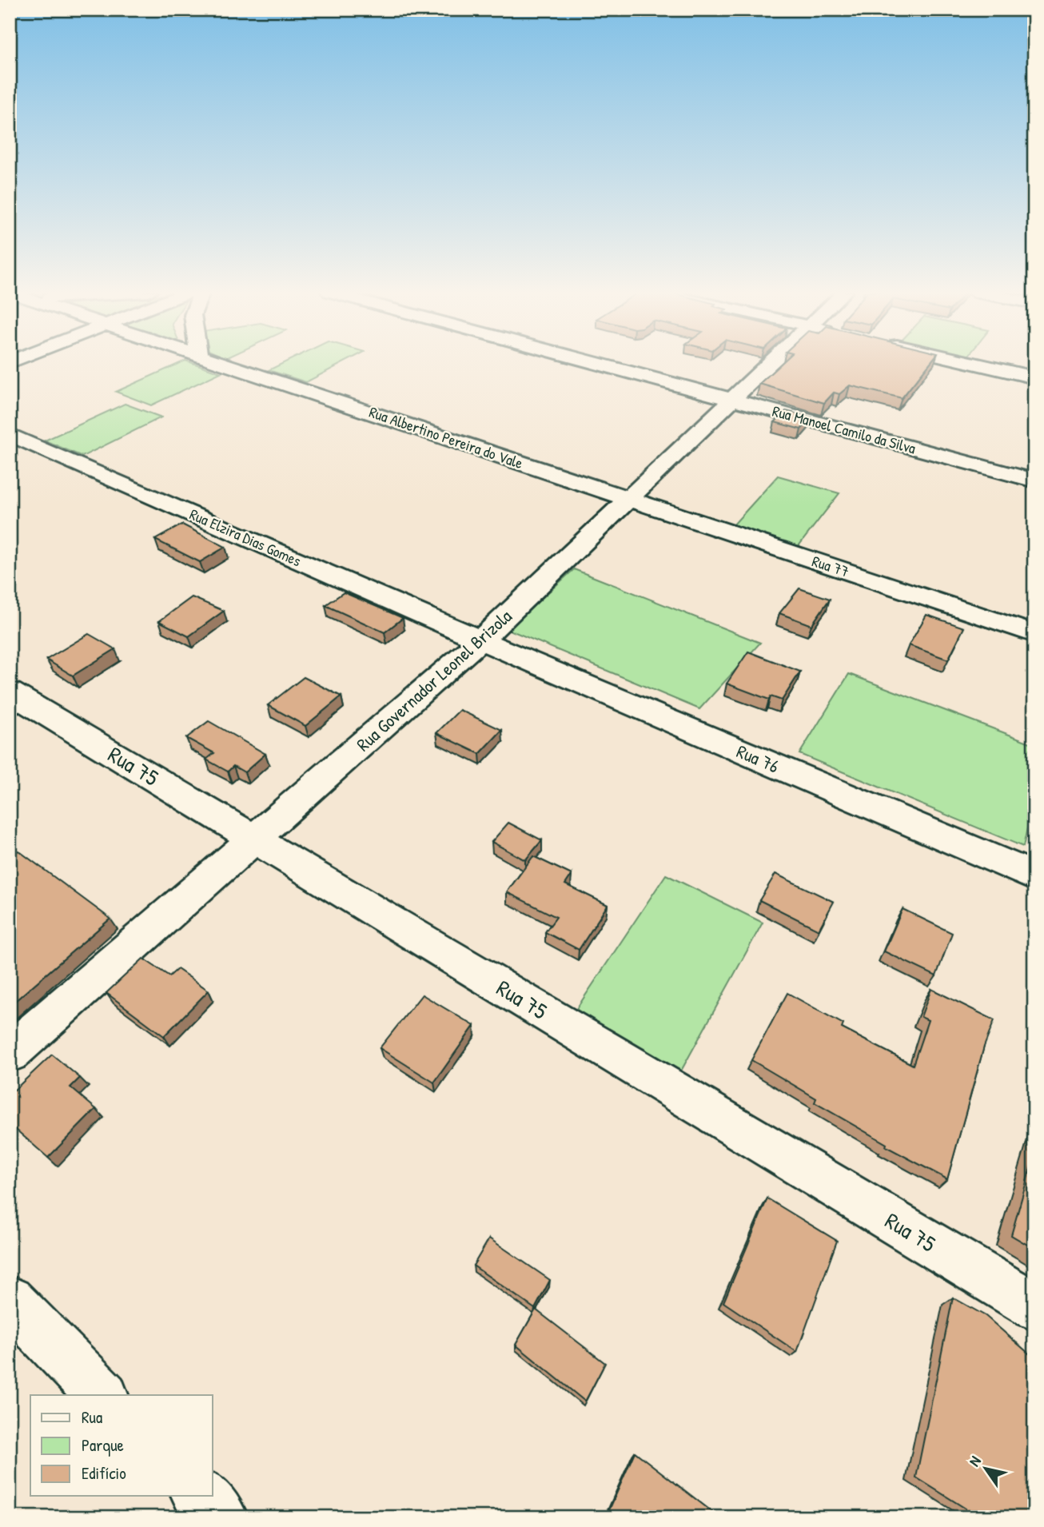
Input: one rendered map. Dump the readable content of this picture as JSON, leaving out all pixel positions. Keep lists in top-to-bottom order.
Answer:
{
  "streets": {
    "street": [
      "Rua Manoel Camilo da Silva",
      "Rua Albertino Pereira do Vale",
      "Rua Elzira Dias Gomes",
      "Rua 77",
      "Rua Governador Leonel Brizola",
      "Rua 76",
      "Rua 75"
    ]
  },
  "crossings": [
    ["Rua Manoel Camilo da Silva", "Rua Governador Leonel Brizola"],
    ["Rua Albertino Pereira do Vale", "Rua 77"],
    ["Rua Albertino Pereira do Vale", "Rua Governador Leonel Brizola"],
    ["Rua Elzira Dias Gomes", "Rua Governador Leonel Brizola"],
    ["Rua Elzira Dias Gomes", "Rua 76"],
    ["Rua 77", "Rua Governador Leonel Brizola"],
    ["Rua Governador Leonel Brizola", "Rua 76"],
    ["Rua Governador Leonel Brizola", "Rua 75"]
  ],
  "legend": ["Rua", "Parque", "Edifício"],
  "north": "top left"
}
